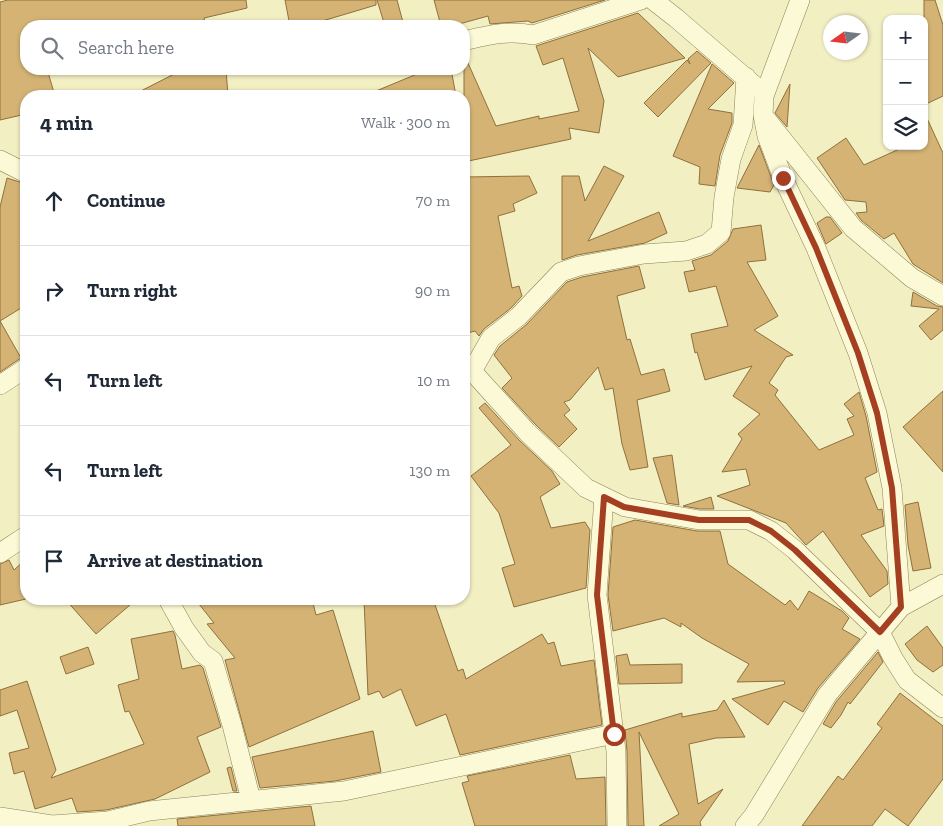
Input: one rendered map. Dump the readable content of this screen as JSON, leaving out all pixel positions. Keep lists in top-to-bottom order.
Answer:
{
  "north": "left",
  "page": {
    "map_buttons": ["+", "−"],
    "search": "Search here",
    "heading": ["4 min", "Walk · 300 m"],
    "list": [
      ["Continue", "70 m"],
      ["Turn right", "90 m"],
      ["Turn left", "10 m"],
      ["Turn left", "130 m"],
      "Arrive at destination"
    ]
  }
}
